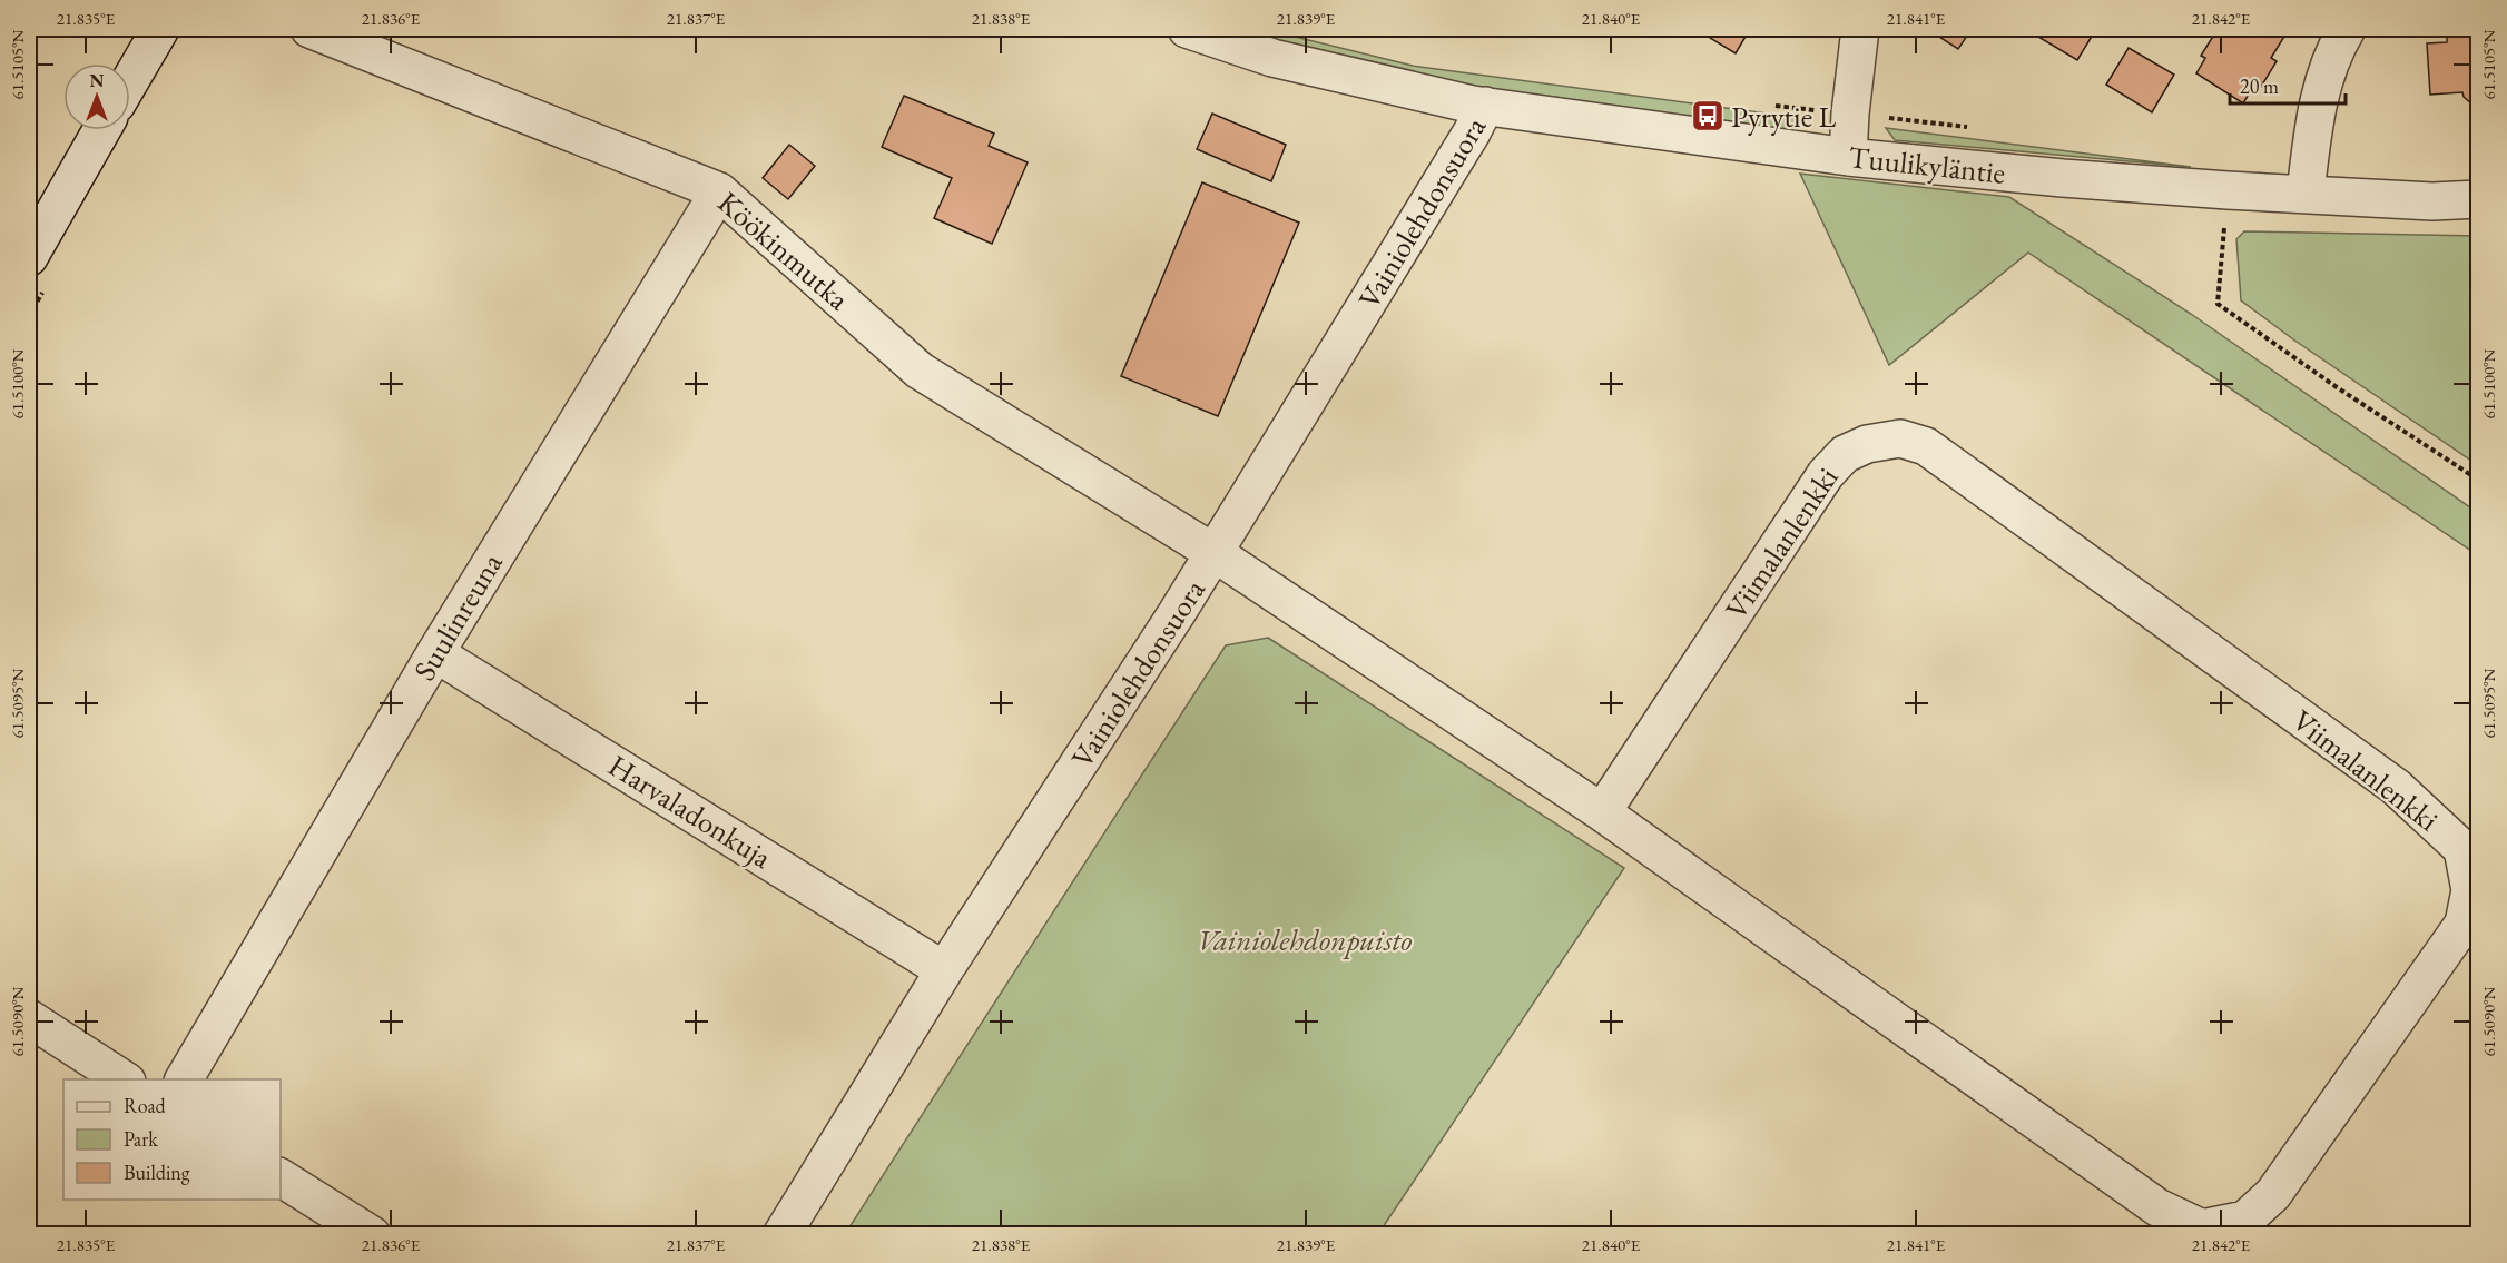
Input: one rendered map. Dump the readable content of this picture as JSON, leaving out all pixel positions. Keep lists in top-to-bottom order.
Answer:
{
  "streets": {
    "street": [
      "Tuulikyläntie",
      "Vainiolehdonsuora",
      "Köökinmutka",
      "Viimalanlenkki",
      "Suulinreuna",
      "Harvaladonkuja"
    ]
  },
  "crossings": [
    ["Tuulikyläntie", "Vainiolehdonsuora"],
    ["Vainiolehdonsuora", "Köökinmutka"],
    ["Vainiolehdonsuora", "Viimalanlenkki"],
    ["Vainiolehdonsuora", "Harvaladonkuja"],
    ["Köökinmutka", "Viimalanlenkki"],
    ["Köökinmutka", "Suulinreuna"],
    ["Suulinreuna", "Harvaladonkuja"]
  ],
  "parks": ["Vainiolehdonpuisto"],
  "places": {
    "bus stop": ["Pyrytie L"]
  },
  "legend": ["Road", "Park", "Building"],
  "scale_bar": "20 m",
  "north": "top",
  "coordinates": [
    "21.835°E",
    "21.836°E",
    "21.837°E",
    "21.838°E",
    "21.839°E",
    "21.840°E",
    "21.841°E",
    "21.842°E",
    "61.5105°N",
    "61.5100°N",
    "61.5095°N",
    "61.5090°N"
  ]
}
